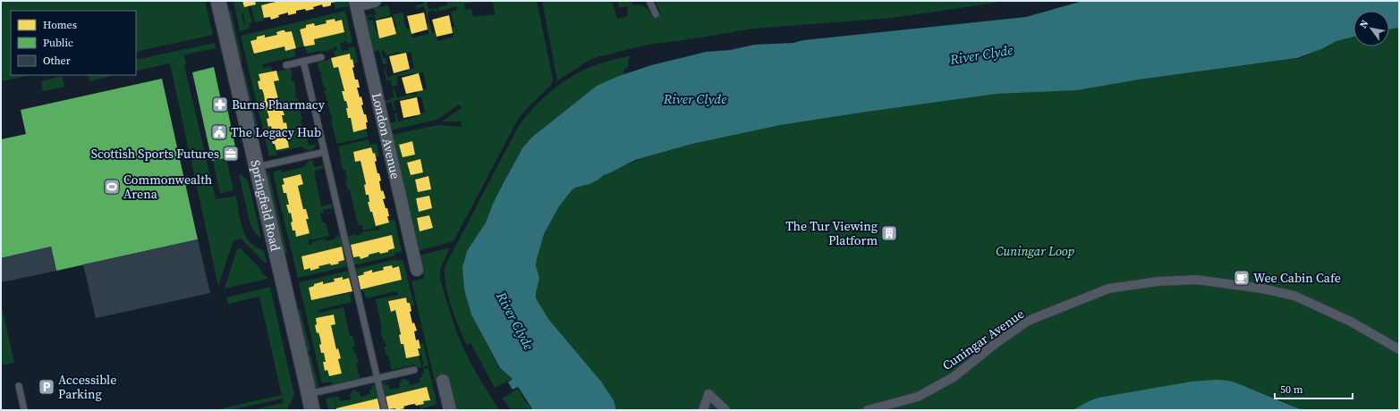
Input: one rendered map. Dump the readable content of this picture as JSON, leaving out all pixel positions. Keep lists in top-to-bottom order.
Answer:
{
  "streets": {
    "street": ["London Avenue", "Springfield Road", "Cuningar Avenue"]
  },
  "water": ["River Clyde"],
  "parks": ["Cuningar Loop"],
  "places": {
    "pharmacy": ["Burns Pharmacy"],
    "public building": ["The Legacy Hub"],
    "office": ["Scottish Sports Futures"],
    "sports": ["Commonwealth Arena"],
    "building": ["The Tur Viewing Platform"],
    "cafe": ["Wee Cabin Cafe"],
    "parking": ["Accessible Parking"]
  },
  "legend": ["Homes", "Public", "Other"],
  "scale_bar": "50 m",
  "north": "top left"
}
